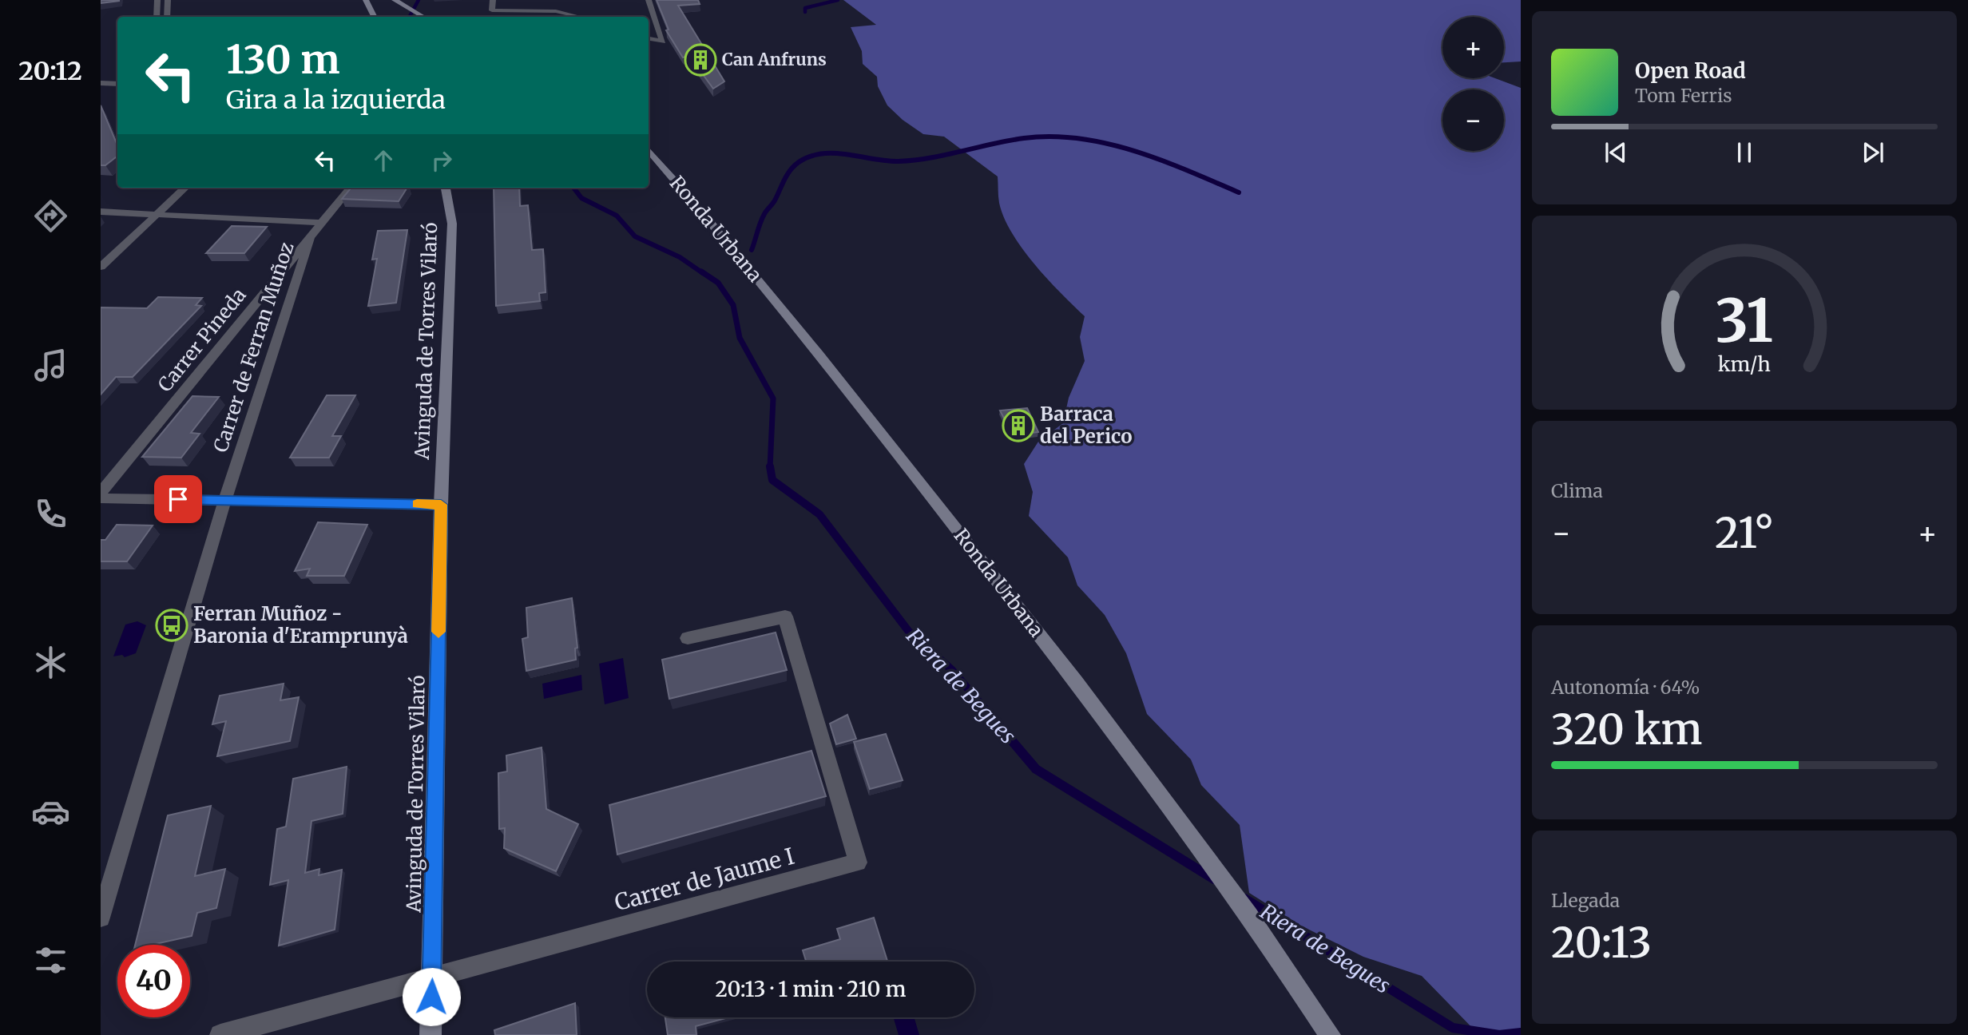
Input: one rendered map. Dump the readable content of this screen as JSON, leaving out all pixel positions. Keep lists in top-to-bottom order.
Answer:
{
  "streets": {
    "main road": ["Ronda Urbana", "Avinguda de Torres Vilaró"],
    "street": ["Carrer Pineda", "Carrer de Ferran Muñoz", "Carrer de Jaume I"]
  },
  "crossings": [
    ["Carrer Pineda", "Carrer de Ferran Muñoz"],
    ["Avinguda de Torres Vilaró", "Carrer de Jaume I"]
  ],
  "water": ["Riera de Begues"],
  "places": {
    "building": ["Can Anfruns", "Barraca del Perico"],
    "bus stop": ["Ferran Muñoz - Baronia d'Eramprunyà"]
  },
  "page": {
    "tabs": "20:12",
    "map_buttons": ["+", "−"],
    "turn": ["130 m", "Gira a la izquierda"],
    "song": ["Open Road", "Tom Ferris"],
    "tile": [
      "Clima",
      ["Autonomía · 64%", "320 km"],
      ["Llegada", "20:13"]
    ],
    "heat": ["−", "21°", "+"],
    "limit": "40",
    "trip": "20:13 · 1 min · 210 m",
    "gauge": ["31", "km/h"]
  }
}
